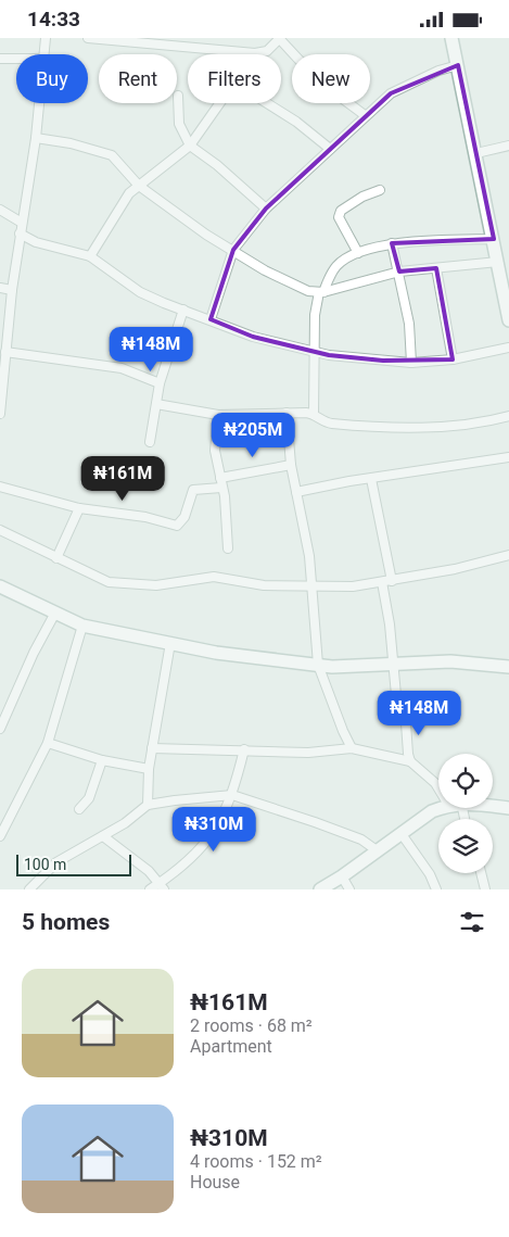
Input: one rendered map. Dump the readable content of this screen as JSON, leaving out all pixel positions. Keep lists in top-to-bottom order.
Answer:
{
  "scale_bar": "100 m",
  "page": {
    "status": "14:33",
    "chip": [
      "Buy",
      "Rent",
      "Filters",
      "New"
    ],
    "price": [
      "₦148M",
      "₦205M",
      "₦161M",
      "₦148M",
      "₦310M"
    ],
    "scale": "100 m",
    "heading": "5 homes",
    "list": [
      {
        "name": "₦161M",
        "note": "2 rooms · 68 m² · Apartment"
      },
      {
        "name": "₦310M",
        "note": "4 rooms · 152 m² · House"
      }
    ]
  }
}
